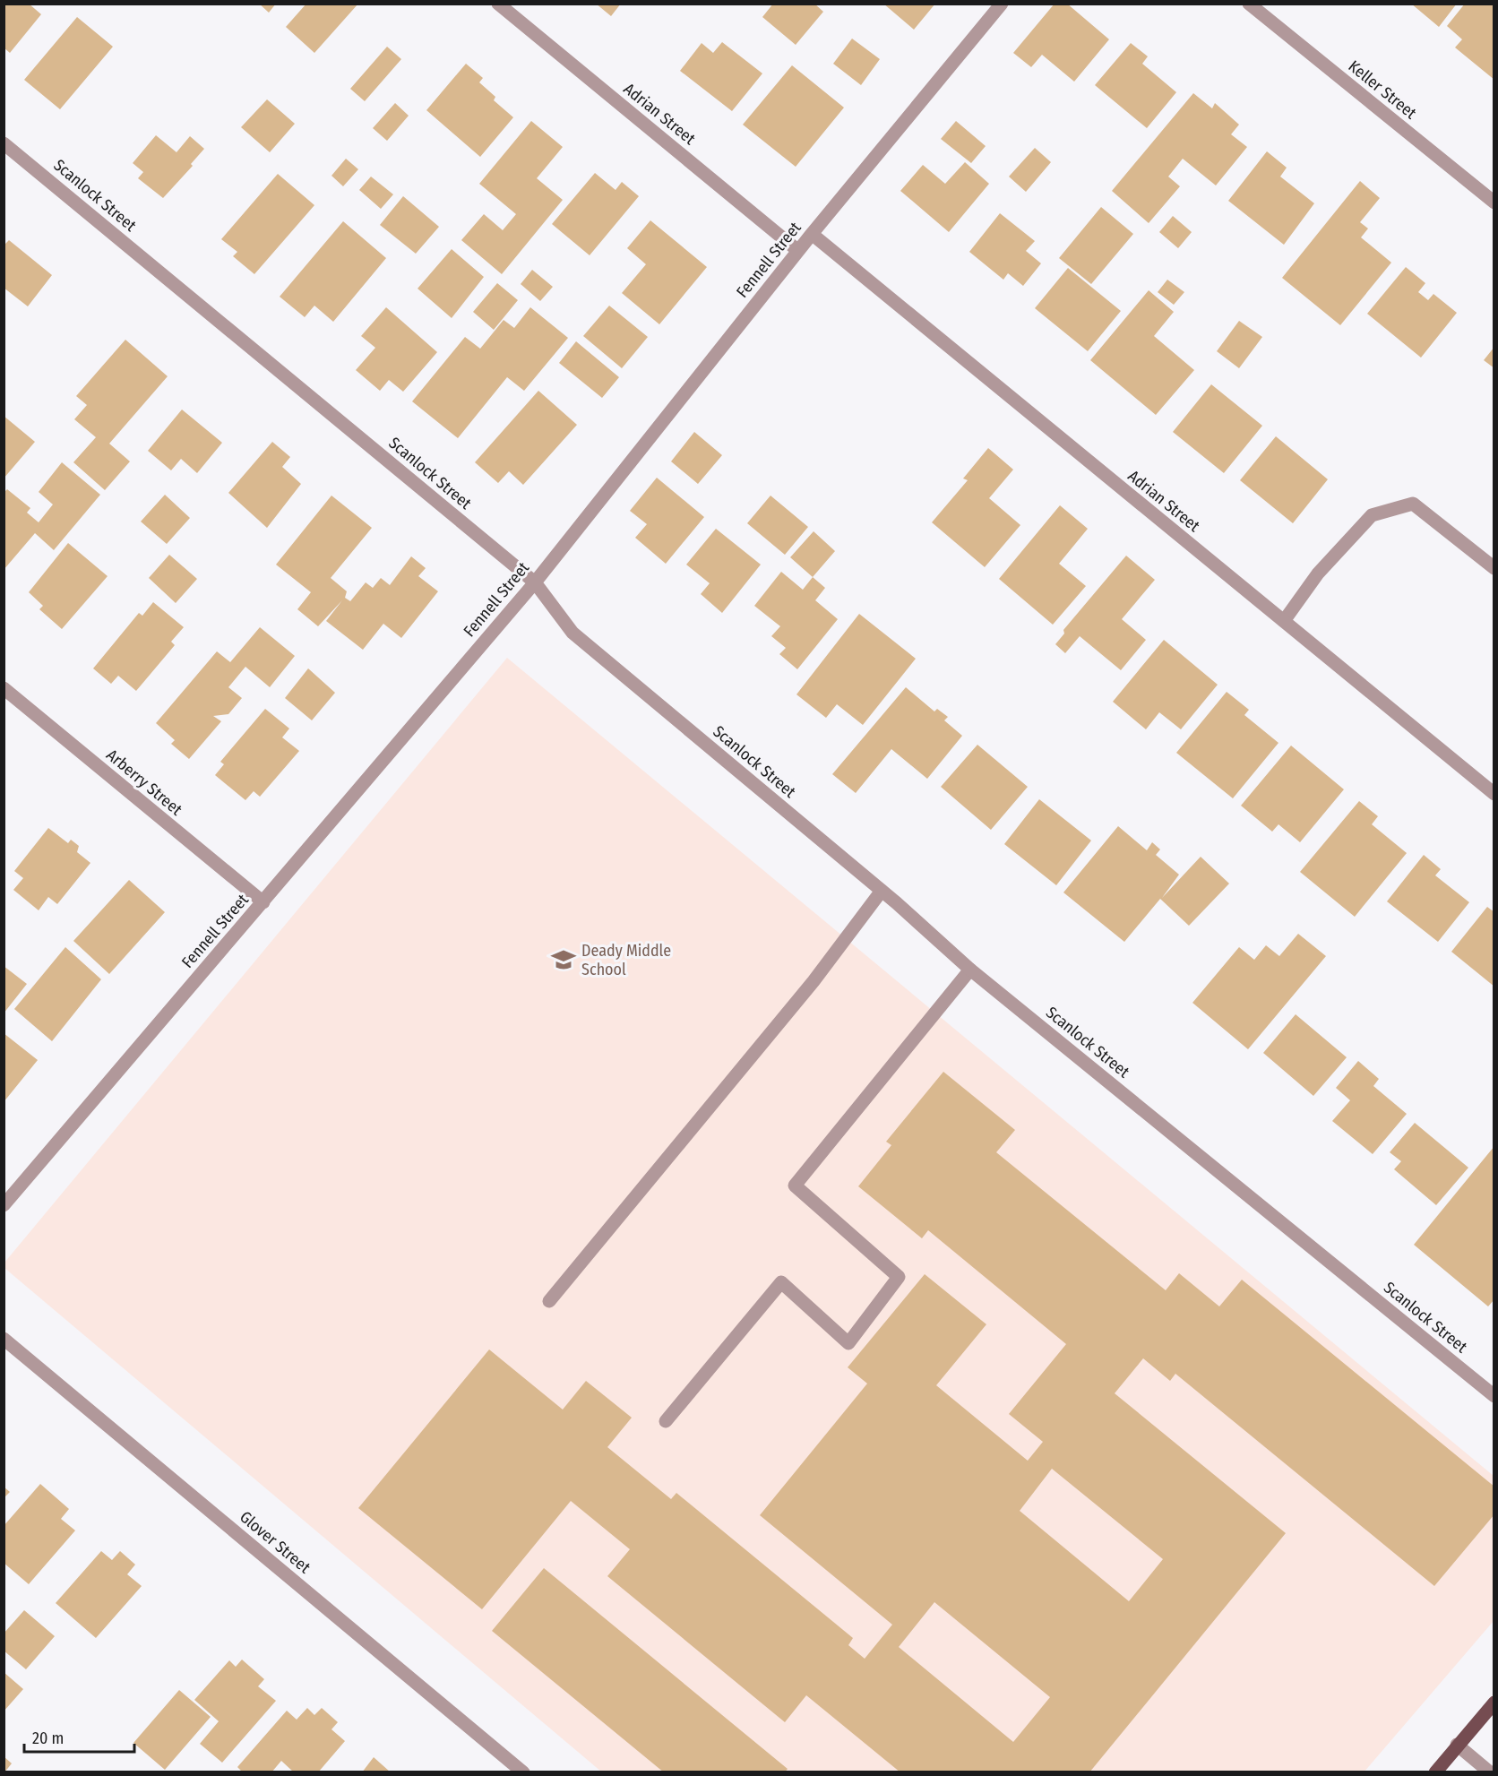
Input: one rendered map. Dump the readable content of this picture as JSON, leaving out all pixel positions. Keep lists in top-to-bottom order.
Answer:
{
  "streets": {
    "street": [
      "Keller Street",
      "Adrian Street",
      "Scanlock Street",
      "Fennell Street",
      "Arberry Street",
      "Glover Street"
    ]
  },
  "crossings": [
    ["Adrian Street", "Fennell Street"],
    ["Scanlock Street", "Fennell Street"],
    ["Fennell Street", "Arberry Street"]
  ],
  "places": {
    "school or university": ["Deady Middle School"]
  },
  "scale_bar": "20 m"
}
